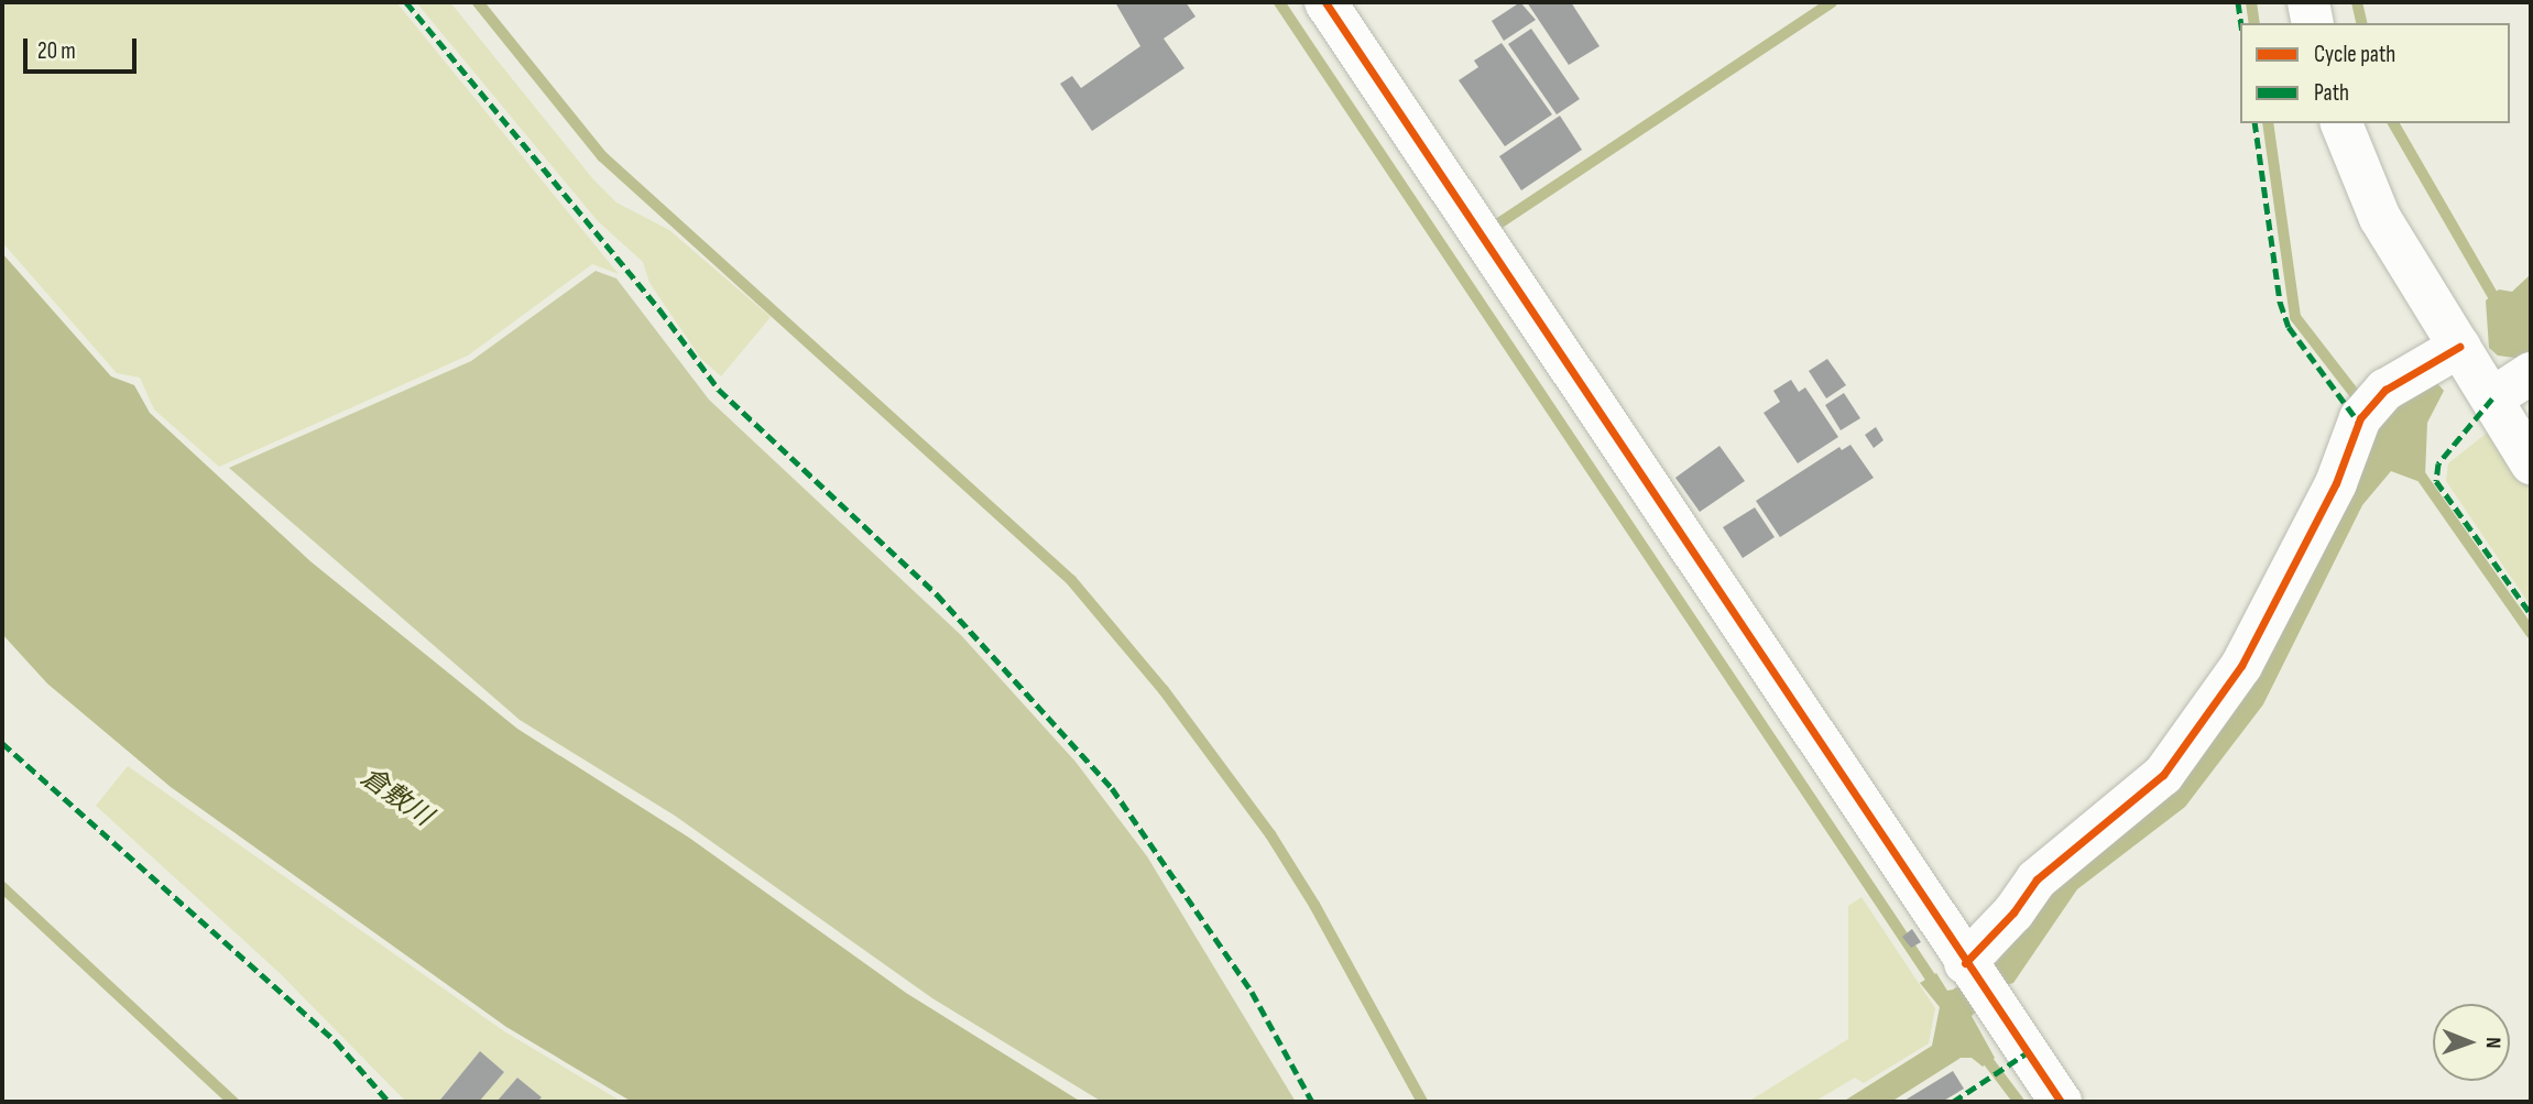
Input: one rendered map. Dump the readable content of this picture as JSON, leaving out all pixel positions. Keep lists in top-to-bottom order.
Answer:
{
  "water": ["倉敷川"],
  "legend": ["Cycle path", "Path"],
  "scale_bar": "20 m",
  "north": "right"
}
